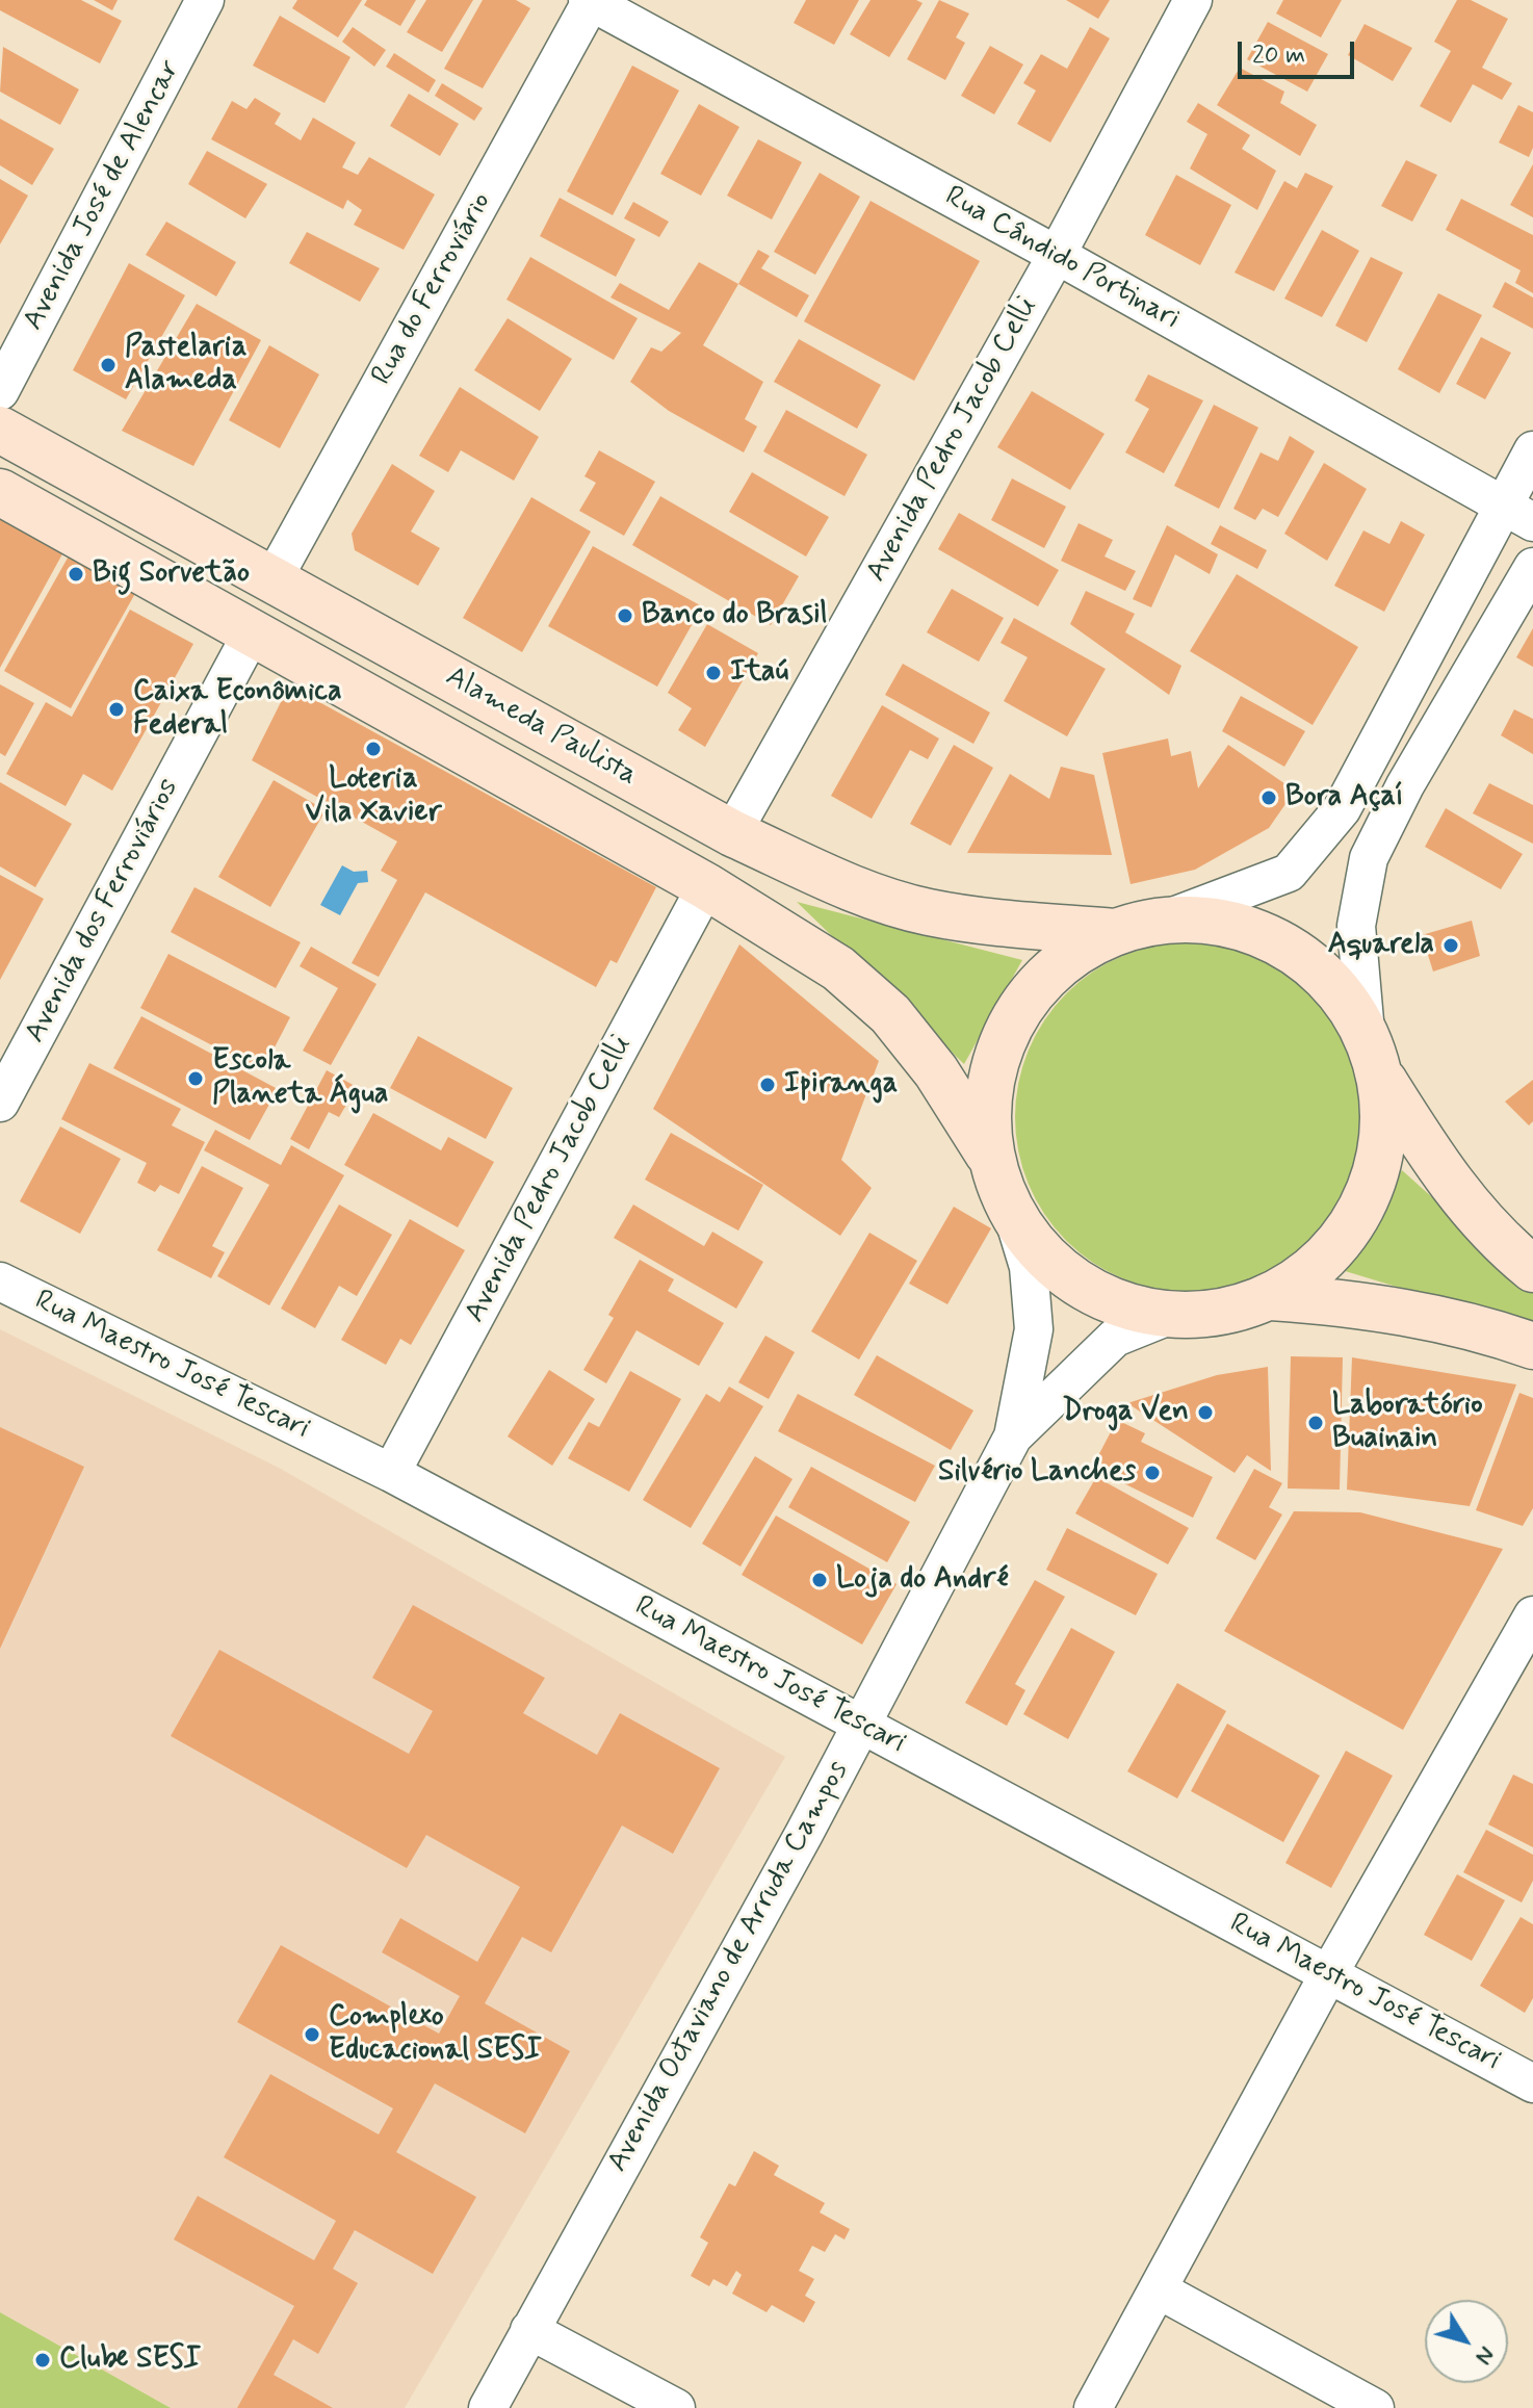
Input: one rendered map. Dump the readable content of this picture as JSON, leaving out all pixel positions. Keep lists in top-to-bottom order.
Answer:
{
  "streets": {
    "main road": ["Alameda Paulista"],
    "street": [
      "Avenida José de Alencar",
      "Rua Cândido Portinari",
      "Rua do Ferroviário",
      "Avenida Pedro Jacob Celli",
      "Avenida dos Ferroviários",
      "Rua Maestro José Tescari",
      "Avenida Octaviano de Arruda Campos"
    ]
  },
  "crossings": [
    ["Rua Cândido Portinari", "Rua do Ferroviário"],
    ["Rua Cândido Portinari", "Avenida Pedro Jacob Celli"],
    ["Rua do Ferroviário", "Alameda Paulista"],
    ["Avenida Pedro Jacob Celli", "Alameda Paulista"],
    ["Avenida Pedro Jacob Celli", "Rua Maestro José Tescari"],
    ["Alameda Paulista", "Avenida dos Ferroviários"],
    ["Rua Maestro José Tescari", "Avenida Octaviano de Arruda Campos"]
  ],
  "places": [
    "Pastelaria Alameda",
    "Big Sorvetão",
    "Banco do Brasil",
    "Itaú",
    "Caixa Econômica Federal",
    "Loteria Vila Xavier",
    "Bora Açaí",
    "Aquarela",
    "Escola Planeta Água",
    "Ipiranga",
    "Droga Ven",
    "Laboratório Buainain",
    "Silvério Lanches",
    "Loja do André",
    "Complexo Educacional SESI",
    "Clube SESI"
  ],
  "scale_bar": "20 m",
  "north": "bottom right"
}
